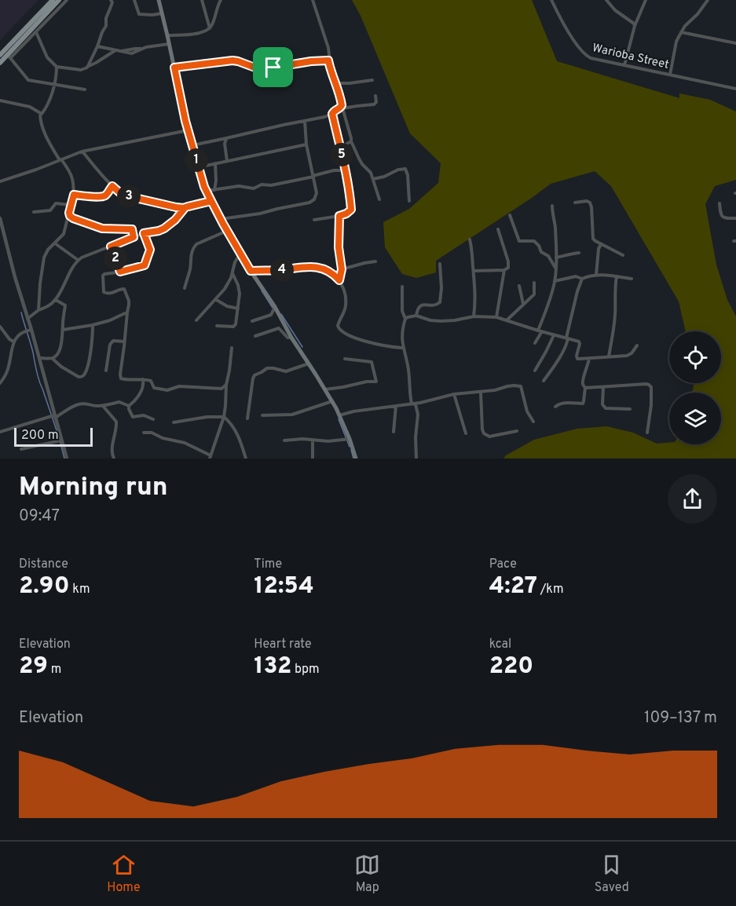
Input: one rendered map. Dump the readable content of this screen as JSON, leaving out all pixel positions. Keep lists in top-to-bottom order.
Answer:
{
  "streets": {
    "street": ["Warioba Street"]
  },
  "scale_bar": "200 m",
  "page": {
    "pins": [
      "5",
      "1",
      "3",
      "2",
      "4"
    ],
    "scale": "200 m",
    "heading": ["Morning run", "09:47"],
    "stats": [
      ["Distance", "2.90 km"],
      ["Time", "12:54"],
      ["Pace", "4:27 /km"],
      ["Elevation", "29 m"],
      ["Heart rate", "132 bpm"],
      ["kcal", "220"]
    ],
    "chart": ["Elevation", "109–137 m"],
    "tabs": ["Home", "Map", "Saved"]
  }
}
